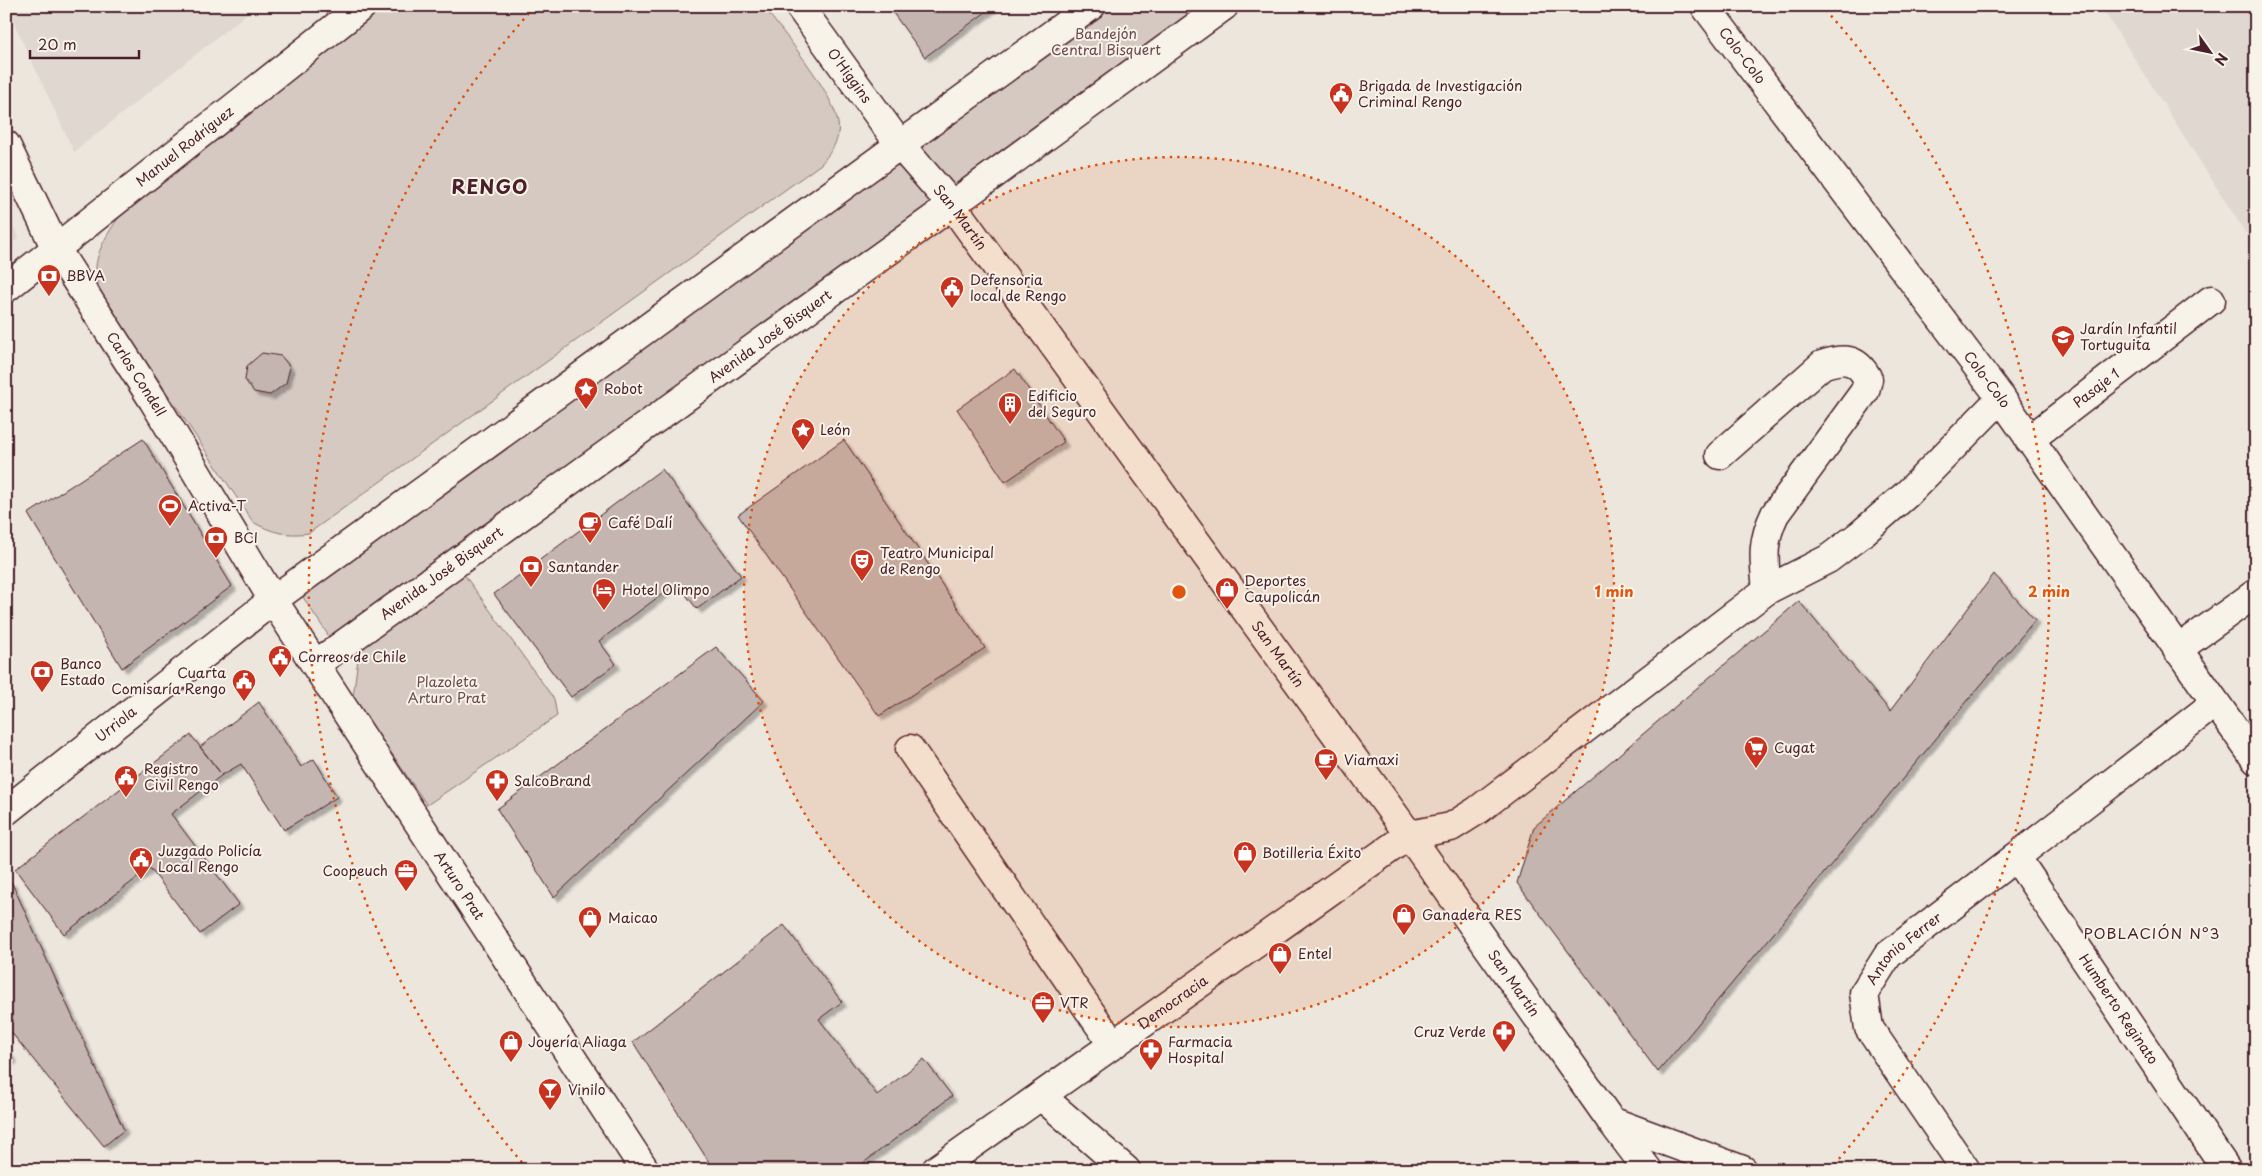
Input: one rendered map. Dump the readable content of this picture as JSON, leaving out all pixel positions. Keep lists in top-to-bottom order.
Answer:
{
  "streets": {
    "main road": [
      "Colo-Colo",
      "O'Higgins",
      "Manuel Rodríguez",
      "San Martín",
      "Avenida José Bisquert",
      "Carlos Condell",
      "Pasaje 1",
      "Urriola",
      "Arturo Prat",
      "Antonio Ferrer",
      "Democracia",
      "Humberto Reginato"
    ]
  },
  "crossings": [
    ["Colo-Colo", "Pasaje 1"],
    ["O'Higgins", "San Martín"],
    ["Manuel Rodríguez", "Carlos Condell"],
    ["San Martín", "Avenida José Bisquert"],
    ["San Martín", "Democracia"],
    ["Avenida José Bisquert", "Arturo Prat"],
    ["Carlos Condell", "Urriola"],
    ["Carlos Condell", "Arturo Prat"],
    ["Urriola", "Arturo Prat"],
    ["Antonio Ferrer", "Humberto Reginato"]
  ],
  "districts": ["RENGO", "POBLACIÓN N°3"],
  "parks": ["Bandejón Central Bisquert", "Plazoleta Arturo Prat"],
  "places": {
    "public building": [
      "Brigada de Investigación Criminal Rengo",
      "Defensoria local de Rengo",
      "Correos de Chile",
      "Cuarta Comisaría Rengo",
      "Registro Civil Rengo",
      "Juzgado Policía Local Rengo"
    ],
    "bank": [
      "BBVA",
      "BCI",
      "Santander",
      "Banco Estado"
    ],
    "school or university": ["Jardín Infantil Tortuguita"],
    "place": ["Robot", "León"],
    "building": ["Edificio del Seguro"],
    "sports": ["Activa-T"],
    "cafe": ["Café Dalí", "Viamaxi"],
    "theatre": ["Teatro Municipal de Rengo"],
    "shop": [
      "Deportes Caupolicán",
      "Botilleria Éxito",
      "Ganadera RES",
      "Maicao",
      "Entel",
      "Joyería Aliaga"
    ],
    "hotel": ["Hotel Olimpo"],
    "supermarket": ["Cugat"],
    "pharmacy": ["SalcoBrand", "Cruz Verde", "Farmacia Hospital"],
    "office": ["Coopeuch", "VTR"],
    "bar": ["Vinilo"]
  },
  "scale_bar": "20 m",
  "north": "bottom right",
  "rings": ["1 min", "2 min"]
}
